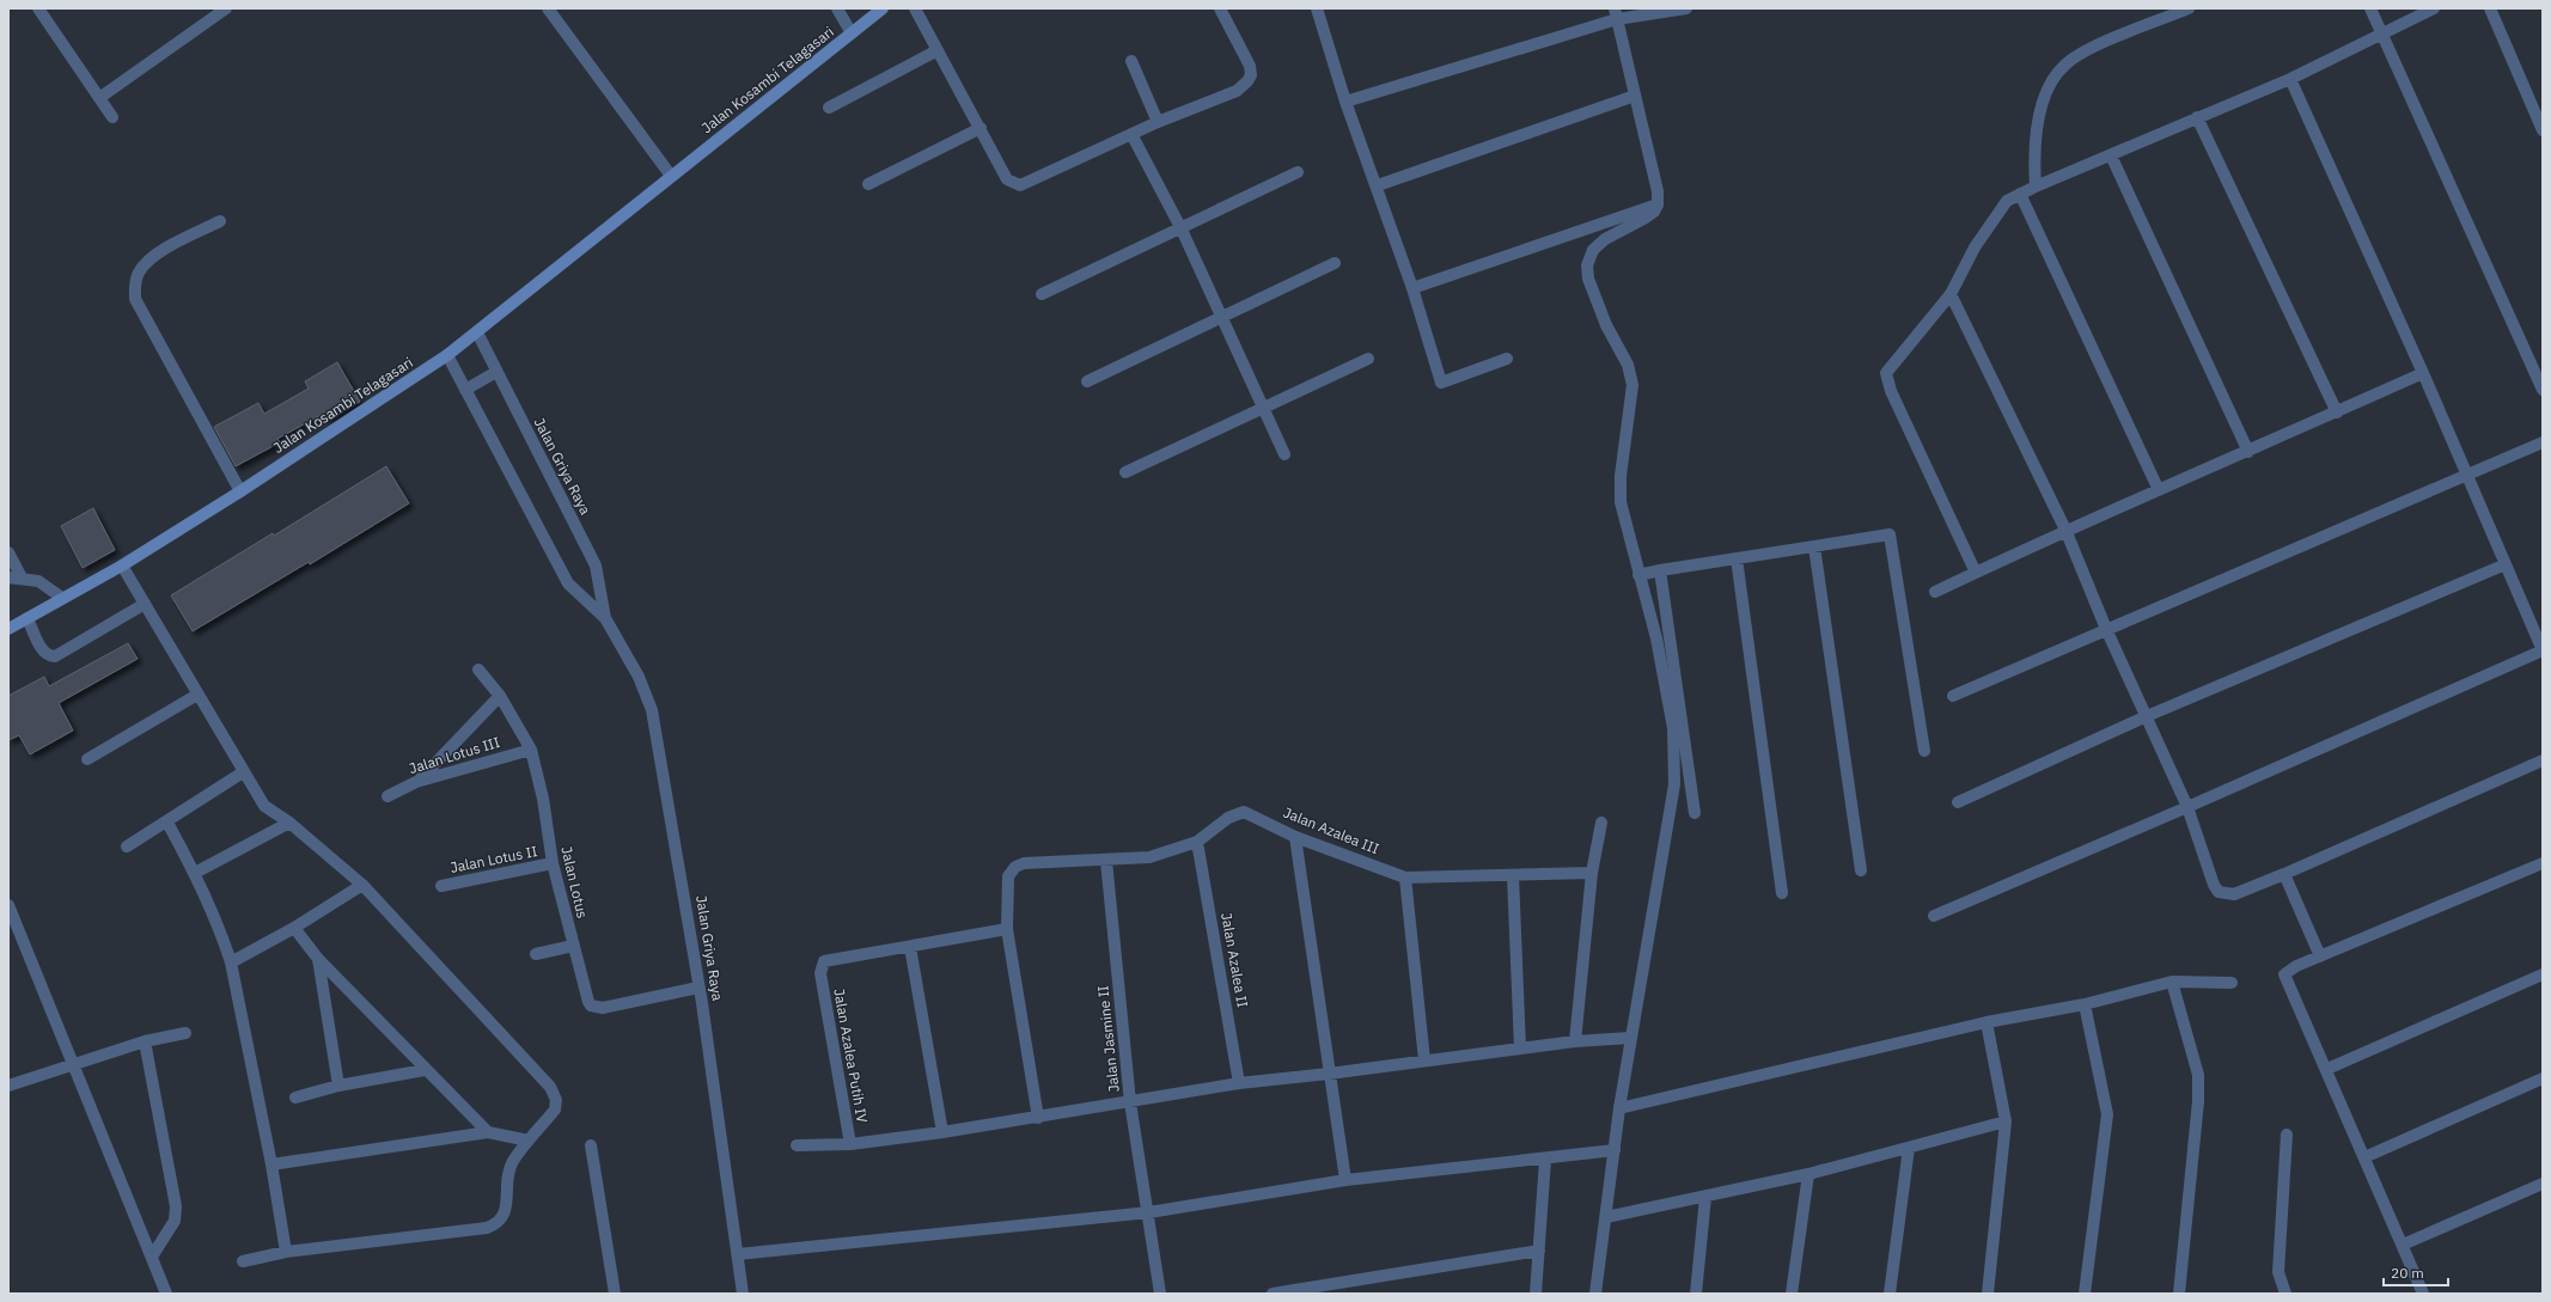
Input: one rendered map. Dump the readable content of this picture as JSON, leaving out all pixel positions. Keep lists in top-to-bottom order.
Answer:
{
  "streets": {
    "main road": ["Jalan Kosambi Telagasari"],
    "street": [
      "Jalan Griya Raya",
      "Jalan Lotus III",
      "Jalan Azalea III",
      "Jalan Lotus II",
      "Jalan Lotus",
      "Jalan Azalea II",
      "Jalan Jasmine II",
      "Jalan Azalea Putih IV"
    ]
  },
  "crossings": [
    ["Jalan Kosambi Telagasari", "Jalan Griya Raya"],
    ["Jalan Griya Raya", "Jalan Lotus"],
    ["Jalan Lotus III", "Jalan Lotus"],
    ["Jalan Azalea III", "Jalan Azalea II"],
    ["Jalan Azalea III", "Jalan Jasmine II"],
    ["Jalan Lotus II", "Jalan Lotus"]
  ],
  "scale_bar": "20 m"
}
